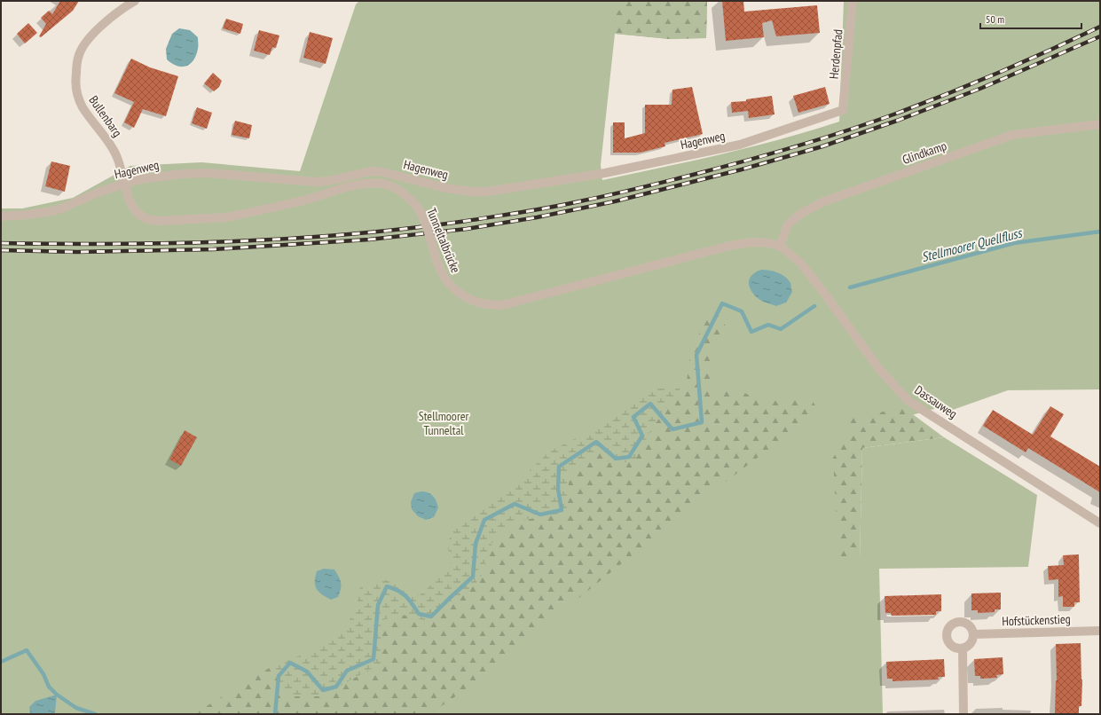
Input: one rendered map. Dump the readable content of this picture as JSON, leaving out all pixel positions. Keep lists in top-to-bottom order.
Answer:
{
  "streets": {
    "street": [
      "Herdenpfad",
      "Bullenbarg",
      "Hagenweg",
      "Glindkamp",
      "Tunneltalbrücke",
      "Dassauweg",
      "Hofstückenstieg"
    ]
  },
  "crossings": [
    ["Herdenpfad", "Hagenweg"],
    ["Bullenbarg", "Hagenweg"],
    ["Bullenbarg", "Tunneltalbrücke"],
    ["Hagenweg", "Tunneltalbrücke"],
    ["Glindkamp", "Tunneltalbrücke"],
    ["Glindkamp", "Dassauweg"],
    ["Tunneltalbrücke", "Dassauweg"]
  ],
  "water": ["Stellmoorer Quellfluss"],
  "parks": ["Stellmoorer Tunneltal"],
  "scale_bar": "50 m"
}
